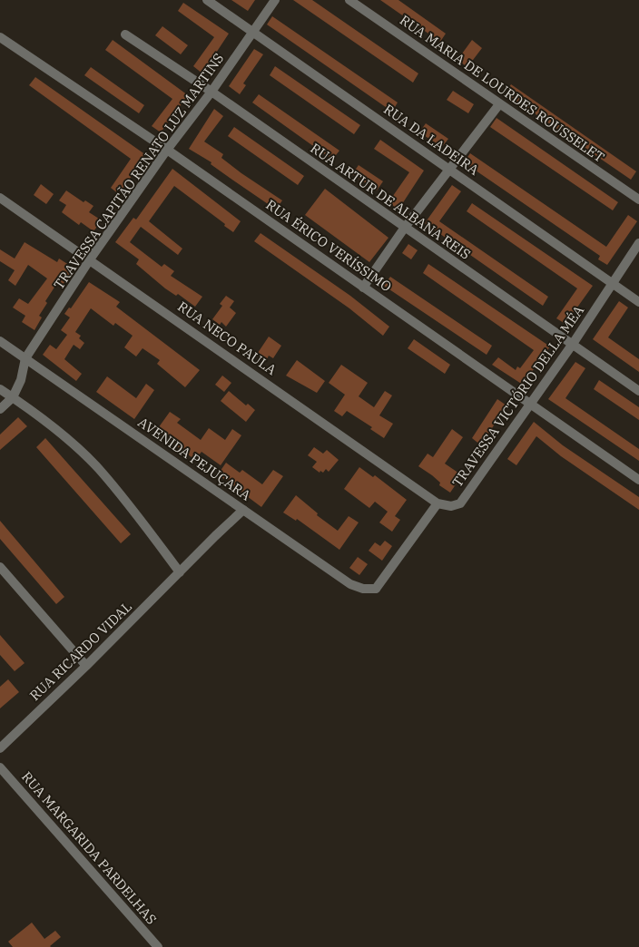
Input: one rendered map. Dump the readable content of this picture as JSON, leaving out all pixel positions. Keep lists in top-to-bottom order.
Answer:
{
  "streets": {
    "street": [
      "RUA MARIA DE LOURDES ROUSSELET",
      "RUA DA LADEIRA",
      "TRAVESSA CAPITÃO RENATO LUZ MARTINS",
      "RUA ARTUR DE ALBANA REIS",
      "RUA ÉRICO VERÍSSIMO",
      "RUA NECO PAULA",
      "TRAVESSA VICTÓRIO DELLA MÉA",
      "AVENIDA PEJUÇARA",
      "RUA RICARDO VIDAL",
      "RUA MARGARIDA PARDELHAS"
    ]
  },
  "crossings": [
    ["RUA DA LADEIRA", "TRAVESSA CAPITÃO RENATO LUZ MARTINS"],
    ["RUA DA LADEIRA", "TRAVESSA VICTÓRIO DELLA MÉA"],
    ["TRAVESSA CAPITÃO RENATO LUZ MARTINS", "RUA ARTUR DE ALBANA REIS"],
    ["TRAVESSA CAPITÃO RENATO LUZ MARTINS", "RUA ÉRICO VERÍSSIMO"],
    ["TRAVESSA CAPITÃO RENATO LUZ MARTINS", "RUA NECO PAULA"],
    ["TRAVESSA CAPITÃO RENATO LUZ MARTINS", "AVENIDA PEJUÇARA"],
    ["RUA ARTUR DE ALBANA REIS", "TRAVESSA VICTÓRIO DELLA MÉA"],
    ["RUA ÉRICO VERÍSSIMO", "TRAVESSA VICTÓRIO DELLA MÉA"],
    ["RUA NECO PAULA", "TRAVESSA VICTÓRIO DELLA MÉA"],
    ["RUA NECO PAULA", "AVENIDA PEJUÇARA"],
    ["TRAVESSA VICTÓRIO DELLA MÉA", "AVENIDA PEJUÇARA"],
    ["AVENIDA PEJUÇARA", "RUA RICARDO VIDAL"]
  ]
}
